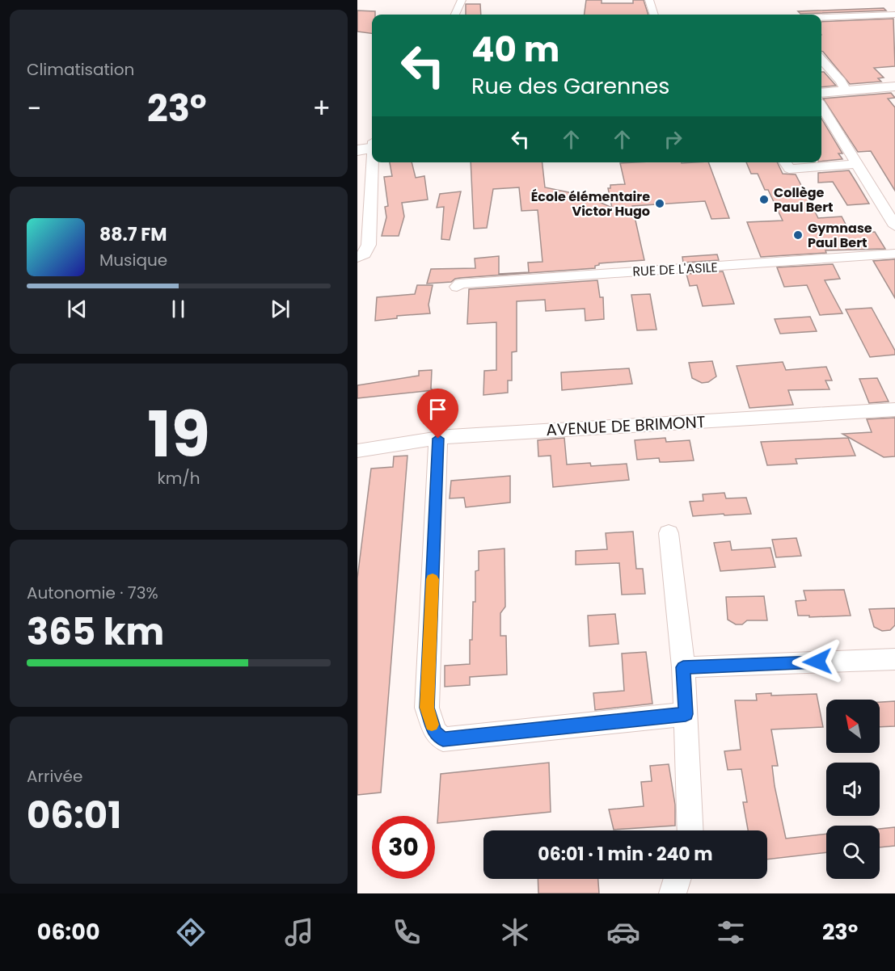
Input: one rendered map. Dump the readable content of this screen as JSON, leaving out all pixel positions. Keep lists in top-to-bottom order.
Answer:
{
  "streets": {
    "street": ["RUE DE L'ASILE", "AVENUE DE BRIMONT"]
  },
  "places": ["Collège Paul Bert", "École élémentaire Victor Hugo", "Gymnase Paul Bert"],
  "north": "top left",
  "page": {
    "tile": [
      "Climatisation",
      ["19", "km/h"],
      ["Autonomie · 73%", "365 km"],
      ["Arrivée", "06:01"]
    ],
    "turn": ["40 m", "Rue des Garennes"],
    "heat": ["−", "23°", "+"],
    "song": ["88.7 FM", "Musique"],
    "limit": "30",
    "trip": "06:01 · 1 min · 240 m",
    "tabs": ["06:00", "23°"]
  }
}
